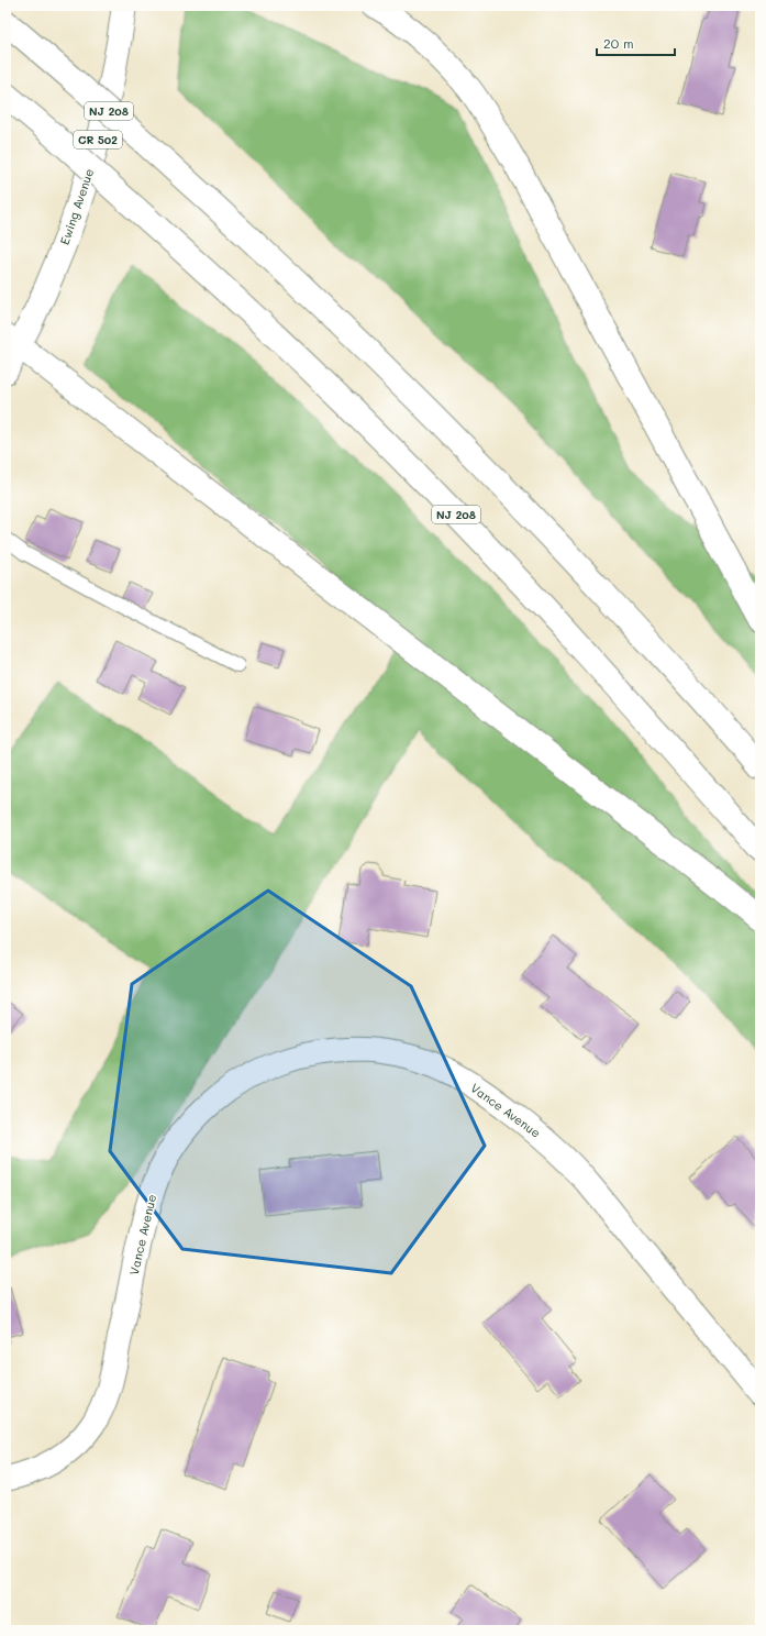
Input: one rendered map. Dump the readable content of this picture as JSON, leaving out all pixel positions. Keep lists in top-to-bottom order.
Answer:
{
  "streets": {
    "main road": [
      "NJ 208",
      "CR 502",
      "Ewing Avenue",
      "Vance Avenue"
    ]
  },
  "scale_bar": "20 m"
}
